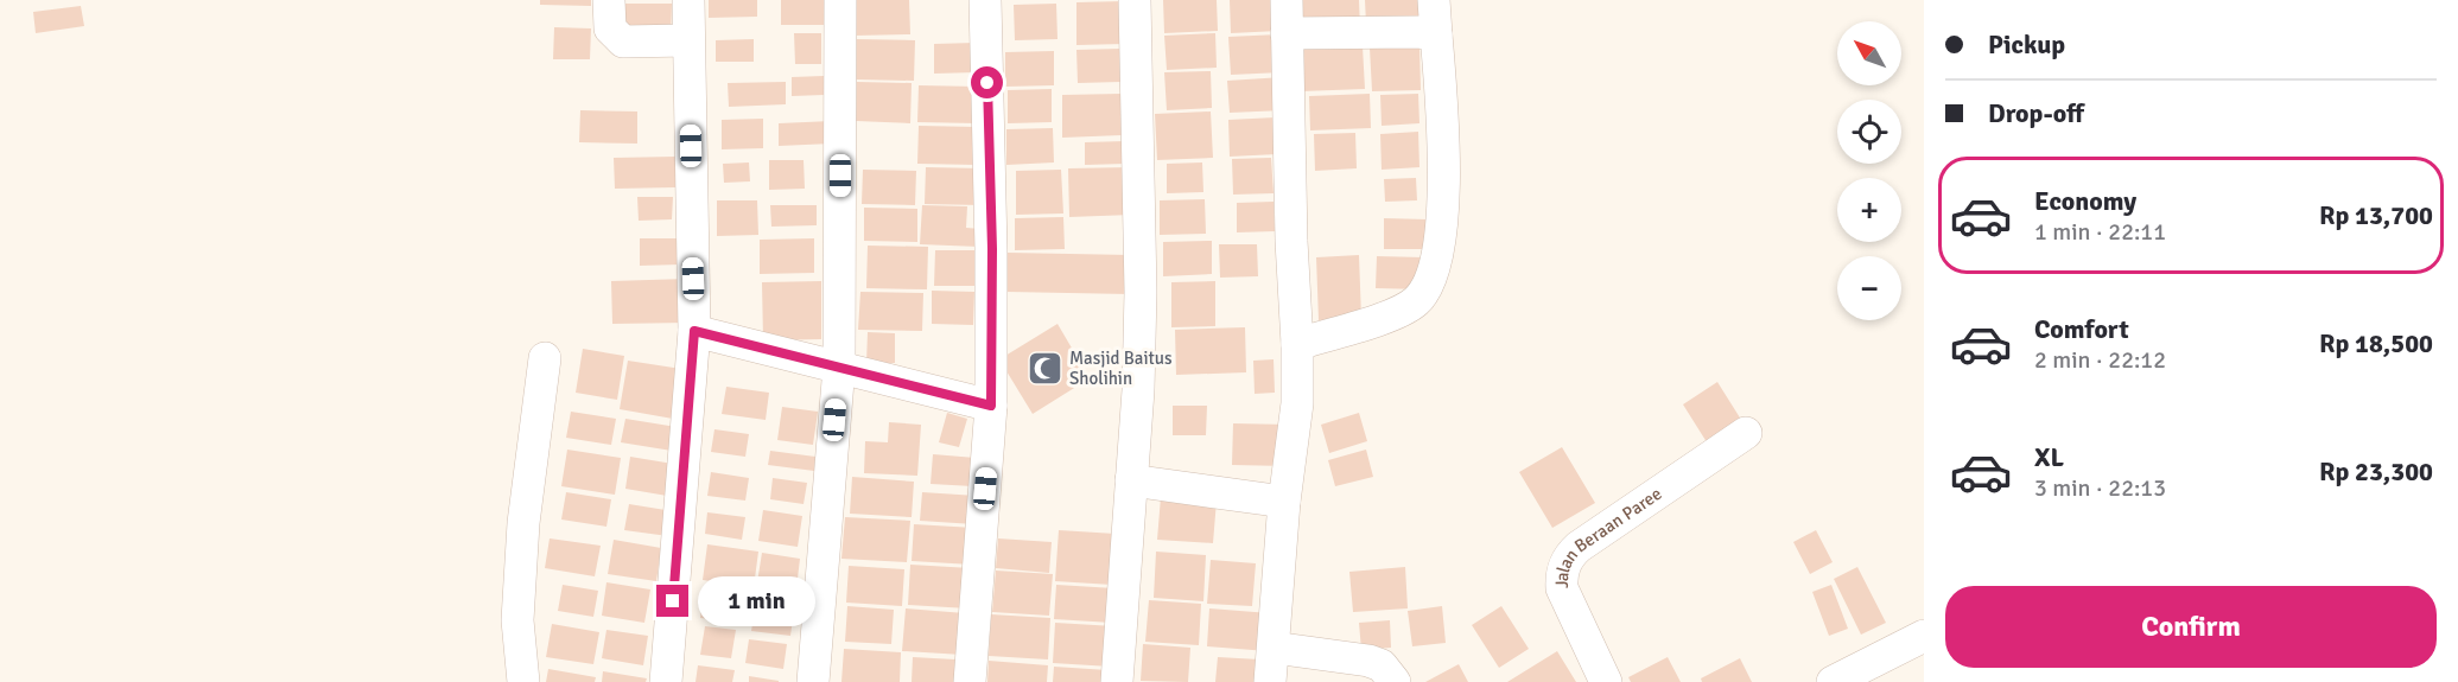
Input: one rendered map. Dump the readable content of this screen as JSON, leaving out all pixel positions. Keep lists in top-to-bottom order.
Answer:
{
  "streets": {
    "street": ["Jalan Beraan Paree"]
  },
  "places": {
    "mosque": ["Masjid Baitus Sholihin"]
  },
  "north": "top left",
  "page": {
    "banner": ["Pickup", "Drop-off"],
    "map_buttons": ["+", "−"],
    "list": [
      {
        "name": "Economy",
        "note": "1 min · 22:11",
        "value": "Rp 13,700"
      },
      {
        "name": "Comfort",
        "note": "2 min · 22:12",
        "value": "Rp 18,500"
      },
      {
        "name": "XL",
        "note": "3 min · 22:13",
        "value": "Rp 23,300"
      }
    ],
    "buttons": "Confirm",
    "bubble": "1 min"
  }
}
